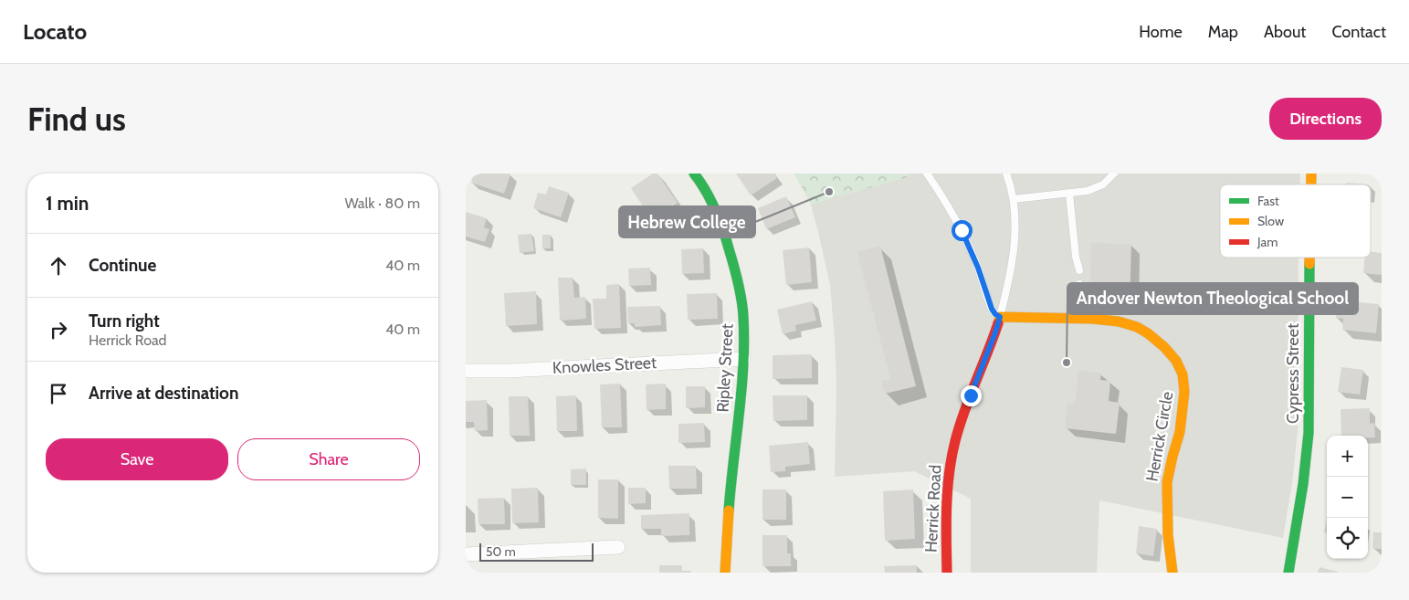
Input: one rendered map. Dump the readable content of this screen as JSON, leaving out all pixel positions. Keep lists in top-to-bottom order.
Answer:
{
  "streets": {
    "street": [
      "Knowles Street",
      "Ripley Street",
      "Cypress Street",
      "Herrick Circle",
      "Herrick Road"
    ]
  },
  "crossings": [
    ["Knowles Street", "Ripley Street"],
    ["Herrick Circle", "Herrick Road"]
  ],
  "places": ["Hebrew College", "Andover Newton Theological School"],
  "legend": ["Fast", "Slow", "Jam"],
  "scale_bar": "50 m",
  "page": {
    "header": "Locato",
    "nav": [
      "Home",
      "Map",
      "About",
      "Contact"
    ],
    "buttons": [
      "Directions",
      ["Save", "Share"]
    ],
    "title": "Find us",
    "heading": ["1 min", "Walk · 80 m"],
    "list": [
      ["Continue", "40 m"],
      ["Turn right", "Herrick Road", "40 m"],
      "Arrive at destination"
    ],
    "map_buttons": ["+", "−"],
    "scale": "50 m"
  }
}
